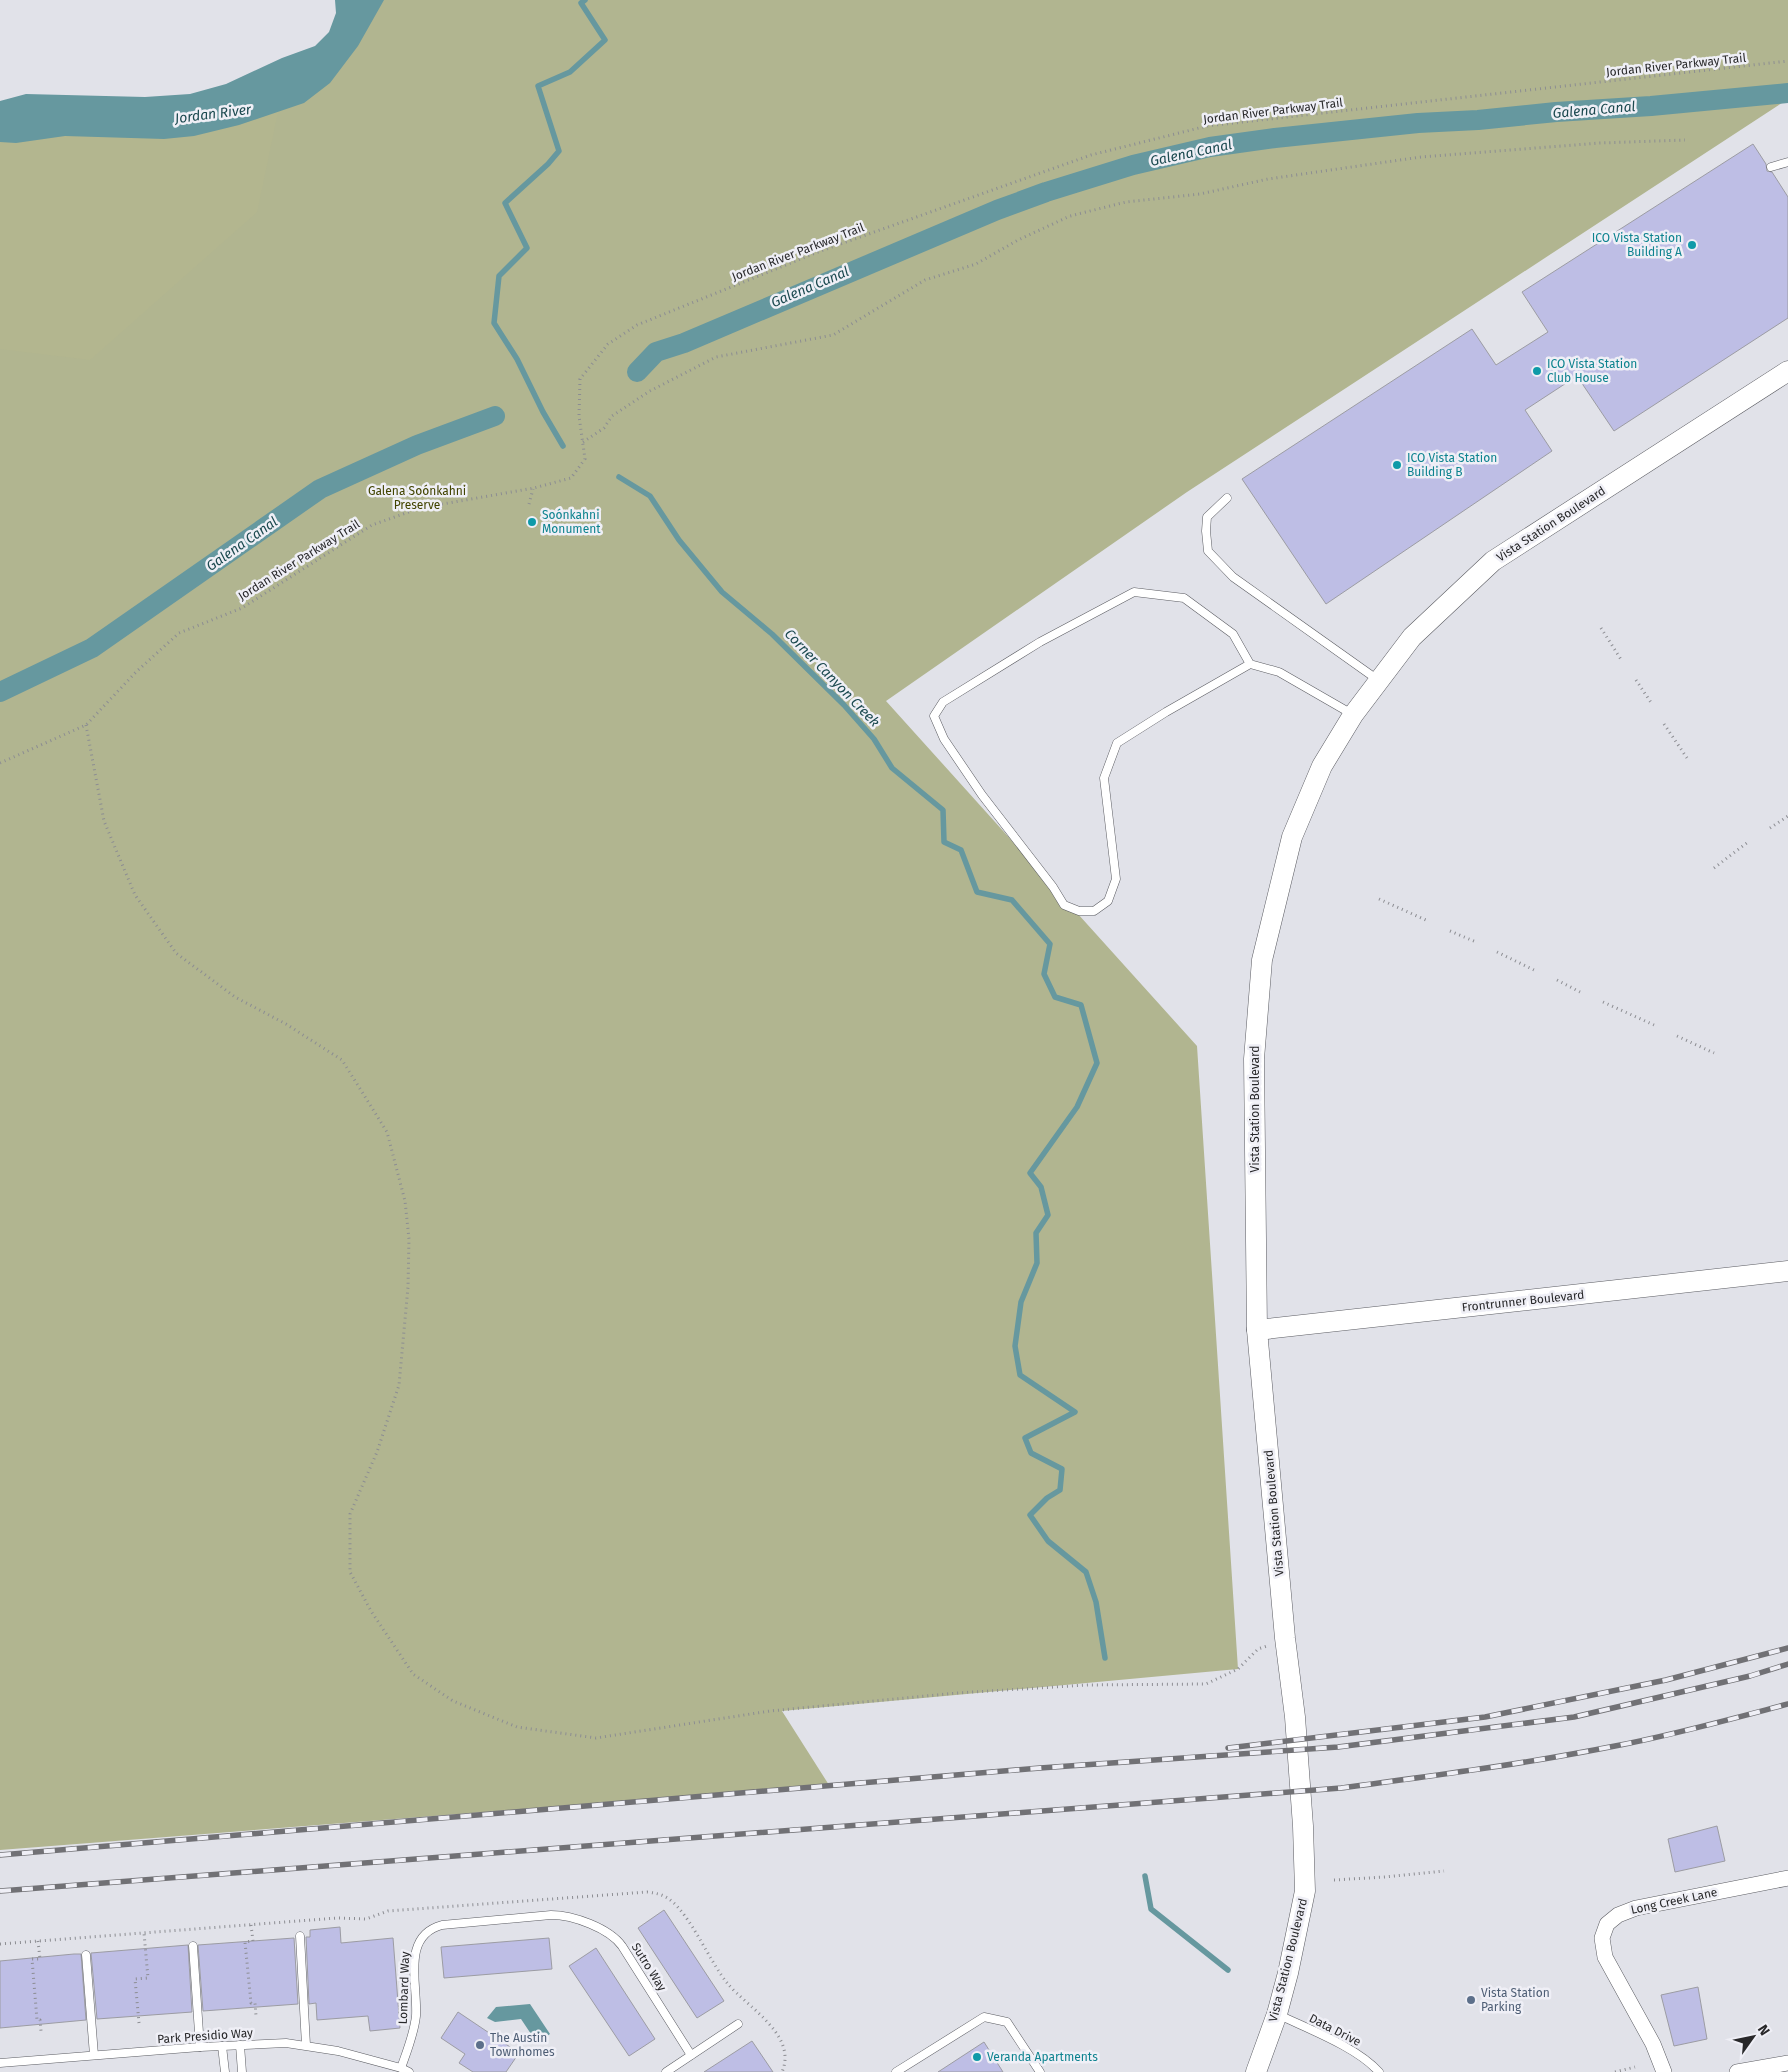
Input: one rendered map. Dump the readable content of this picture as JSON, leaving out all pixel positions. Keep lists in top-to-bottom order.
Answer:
{
  "streets": {
    "street": ["Vista Station Boulevard", "Frontrunner Boulevard", "Long Creek Lane"],
    "lane": [
      "Sutro Way",
      "Lombard Way",
      "Data Drive",
      "Park Presidio Way"
    ],
    "path": ["Jordan River Parkway Trail"]
  },
  "crossings": [
    ["Vista Station Boulevard", "Frontrunner Boulevard"],
    ["Vista Station Boulevard", "Data Drive"],
    ["Sutro Way", "Lombard Way"],
    ["Lombard Way", "Park Presidio Way"]
  ],
  "water": ["Galena Canal", "Jordan River", "Corner Canyon Creek"],
  "parks": ["Galena Soónkahni Preserve"],
  "places": [
    "ICO Vista Station Building A",
    "ICO Vista Station Club House",
    "ICO Vista Station Building B",
    "Soónkahni Monument",
    "Vista Station Parking",
    "The Austin Townhomes",
    "Veranda Apartments"
  ],
  "north": "top right"
}
